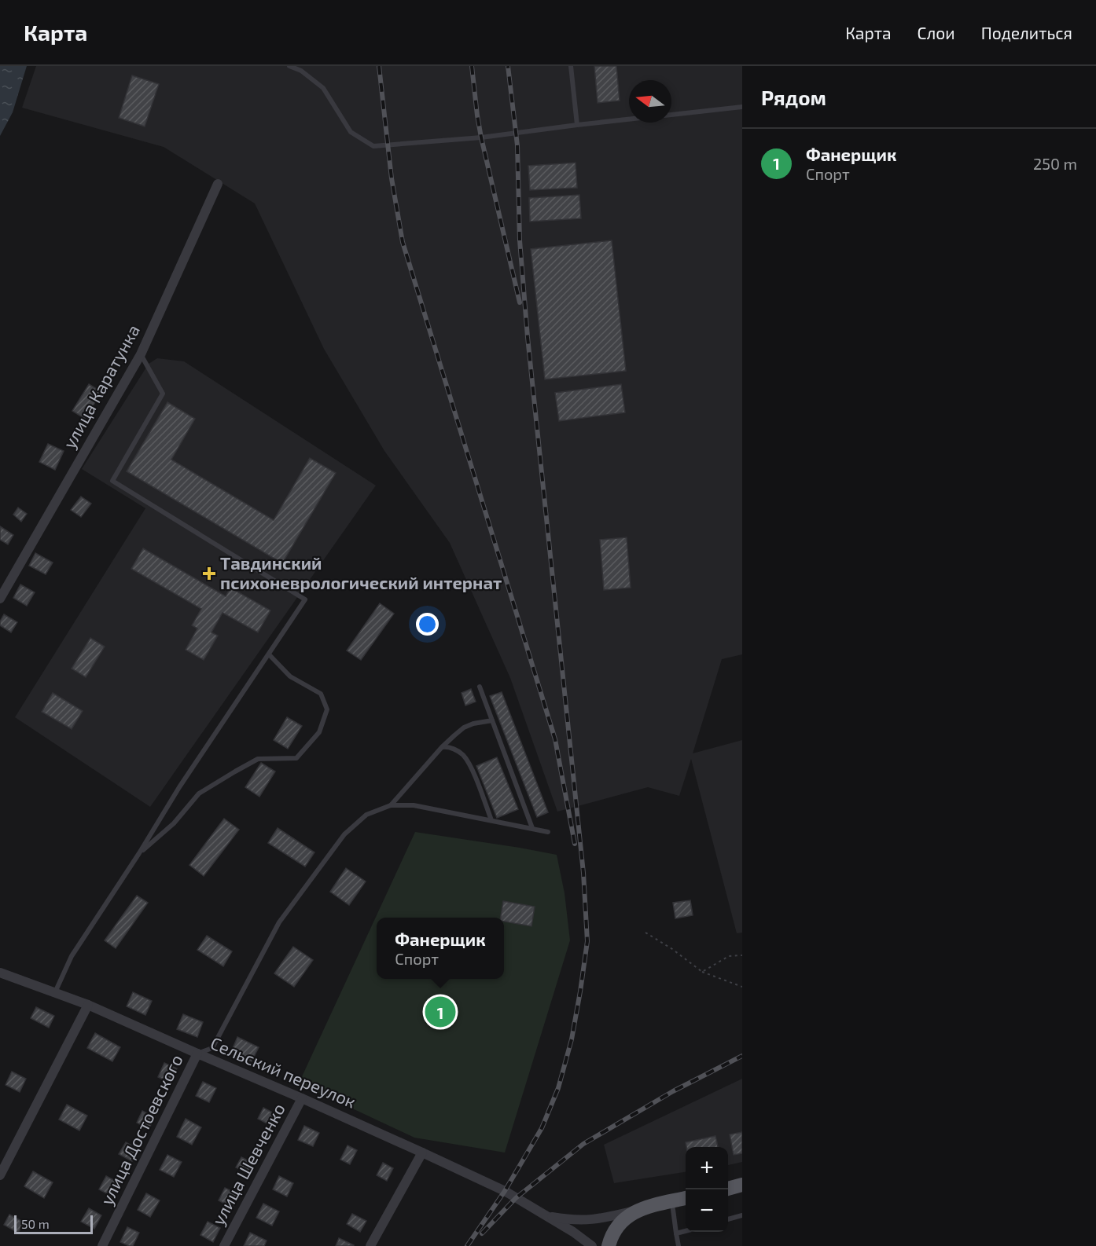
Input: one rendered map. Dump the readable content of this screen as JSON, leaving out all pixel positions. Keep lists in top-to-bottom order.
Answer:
{
  "streets": {
    "street": [
      "улица Каратунка",
      "Сельский переулок",
      "улица Достоевского",
      "улица Шевченко"
    ]
  },
  "crossings": [
    ["Сельский переулок", "улица Достоевского"],
    ["Сельский переулок", "улица Шевченко"]
  ],
  "places": {
    "health": ["Тавдинский психоневрологический интернат"]
  },
  "scale_bar": "50 m",
  "north": "left",
  "page": {
    "header": "Карта",
    "nav": ["Карта", "Слои", "Поделиться"],
    "heading": "Рядом",
    "list": [
      {
        "mark": "1",
        "name": "Фанерщик",
        "note": "Спорт",
        "value": "250 m"
      }
    ],
    "popup": ["Фанерщик", "Спорт"],
    "pins": "1",
    "map_buttons": ["+", "−"],
    "scale": "50 m"
  }
}
